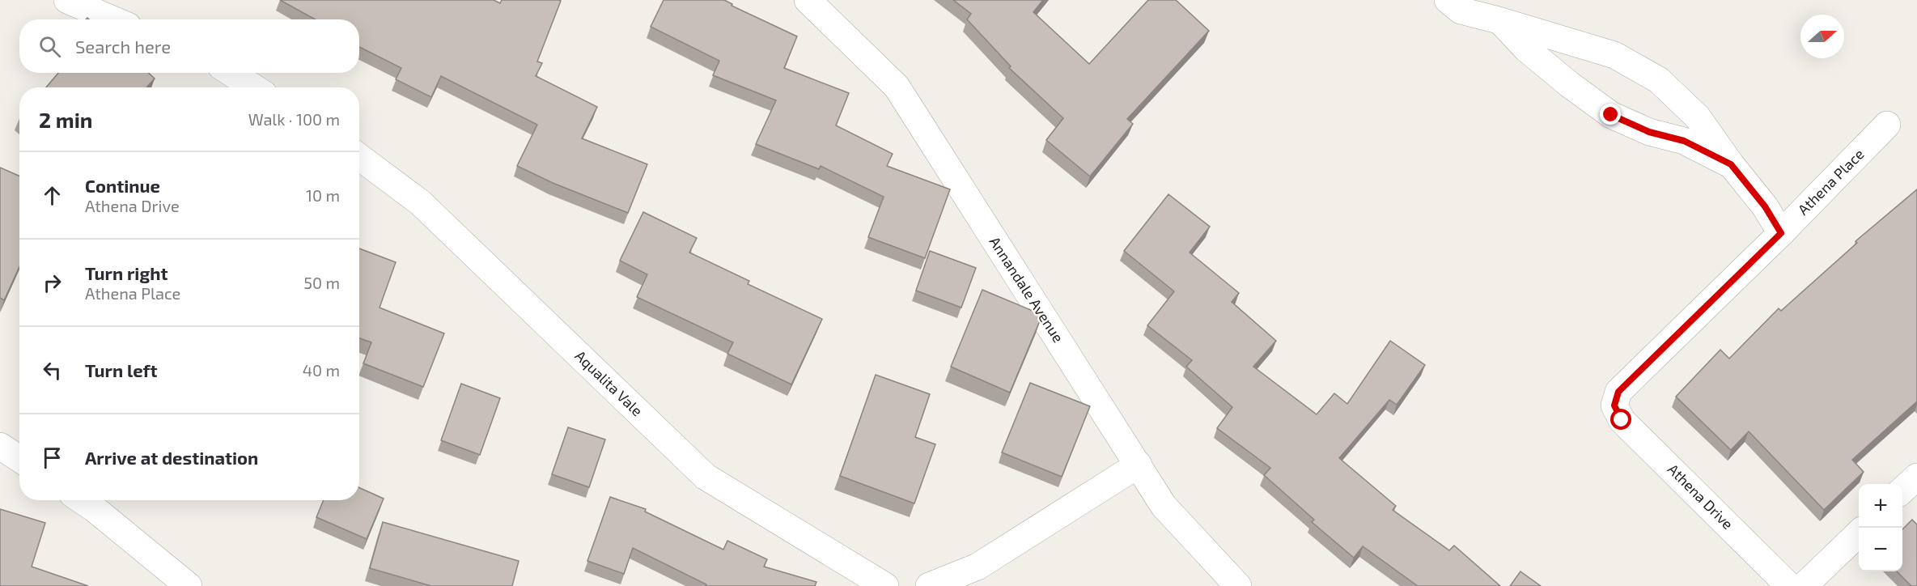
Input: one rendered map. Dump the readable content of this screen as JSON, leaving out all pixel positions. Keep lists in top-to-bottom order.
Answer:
{
  "streets": {
    "street": [
      "Athena Place",
      "Annandale Avenue",
      "Aqualita Vale",
      "Athena Drive"
    ]
  },
  "crossings": [
    ["Athena Place", "Athena Drive"]
  ],
  "north": "right",
  "page": {
    "search": "Search here",
    "heading": ["2 min", "Walk · 100 m"],
    "list": [
      ["Continue", "Athena Drive", "10 m"],
      ["Turn right", "Athena Place", "50 m"],
      ["Turn left", "40 m"],
      "Arrive at destination"
    ],
    "map_buttons": ["+", "−"]
  }
}
